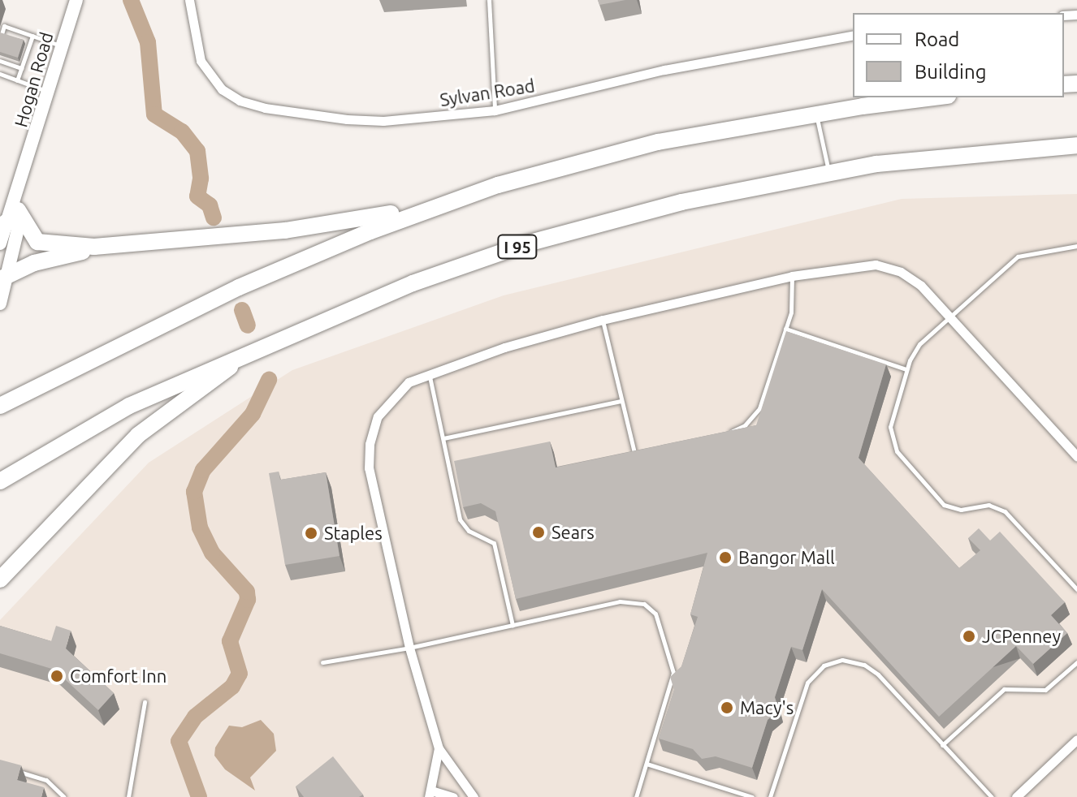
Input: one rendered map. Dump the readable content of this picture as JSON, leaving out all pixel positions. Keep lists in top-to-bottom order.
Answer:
{
  "streets": {
    "highway": ["I 95"],
    "main road": ["Hogan Road"],
    "street": ["Sylvan Road"]
  },
  "places": [
    "Sears",
    "Staples",
    "Bangor Mall",
    "JCPenney",
    "Comfort Inn",
    "Macy's"
  ],
  "legend": ["Road", "Building"]
}
